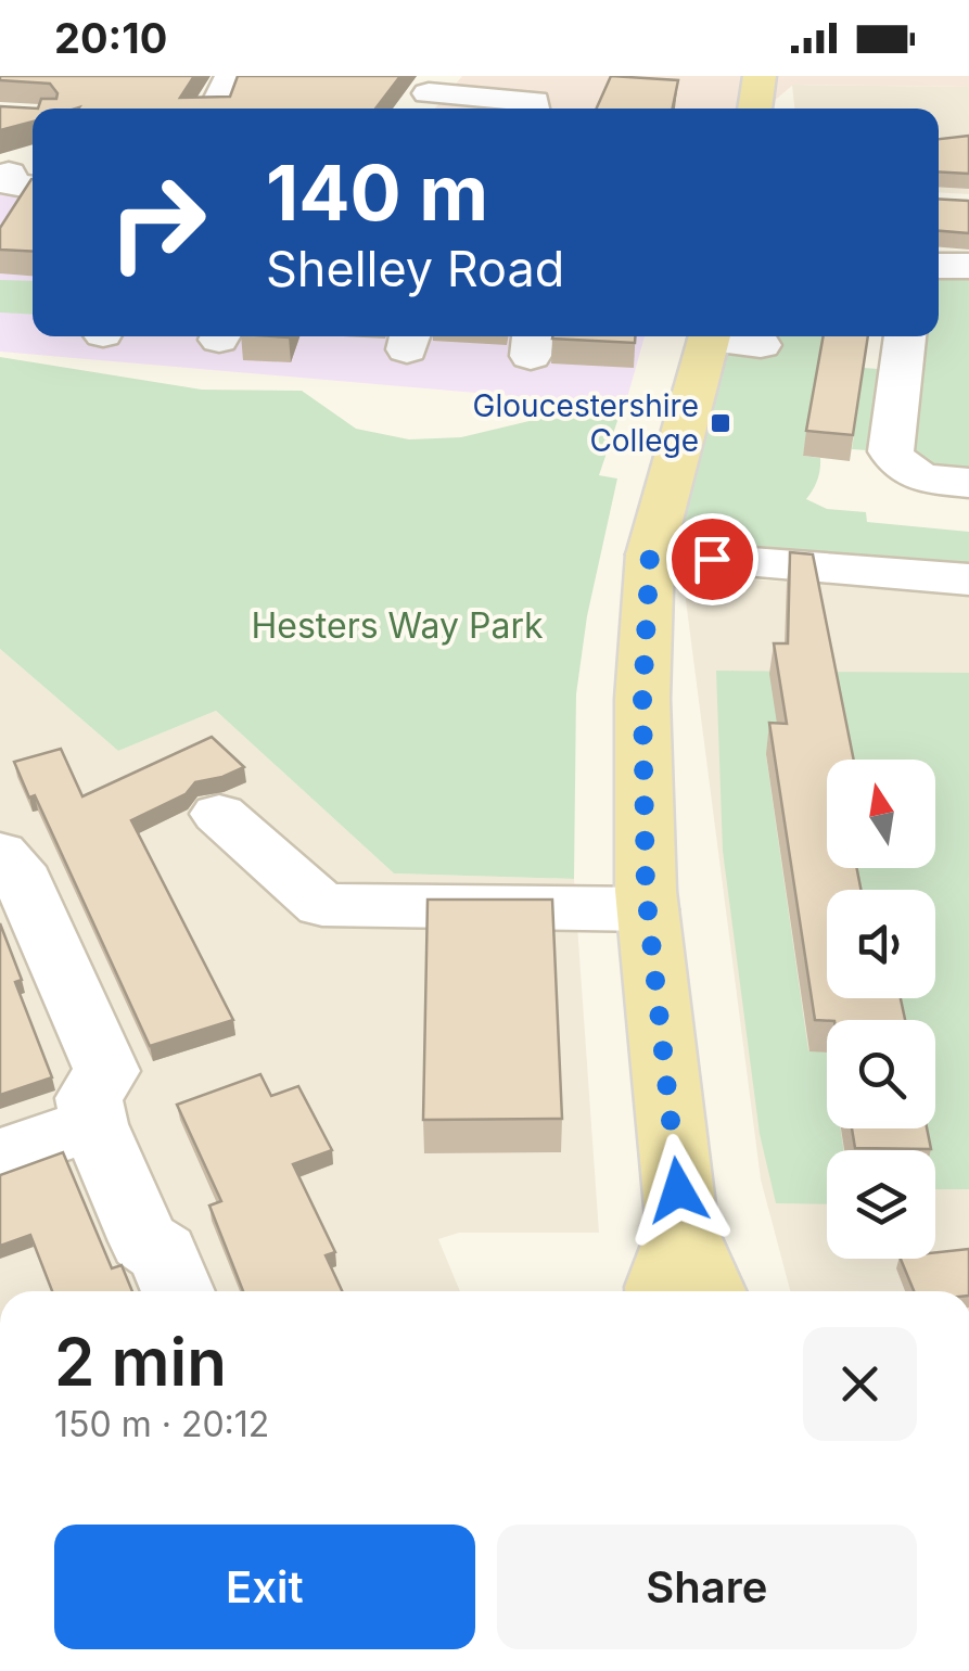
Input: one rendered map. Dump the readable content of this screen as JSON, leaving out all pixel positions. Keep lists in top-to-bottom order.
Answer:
{
  "parks": ["Hesters Way Park"],
  "places": {
    "transit": ["Gloucestershire College"]
  },
  "north": "top",
  "page": {
    "status": "20:10",
    "turn": ["140 m", "Shelley Road"],
    "heading": ["2 min", "150 m · 20:12"],
    "buttons": ["Exit", "Share"]
  }
}
